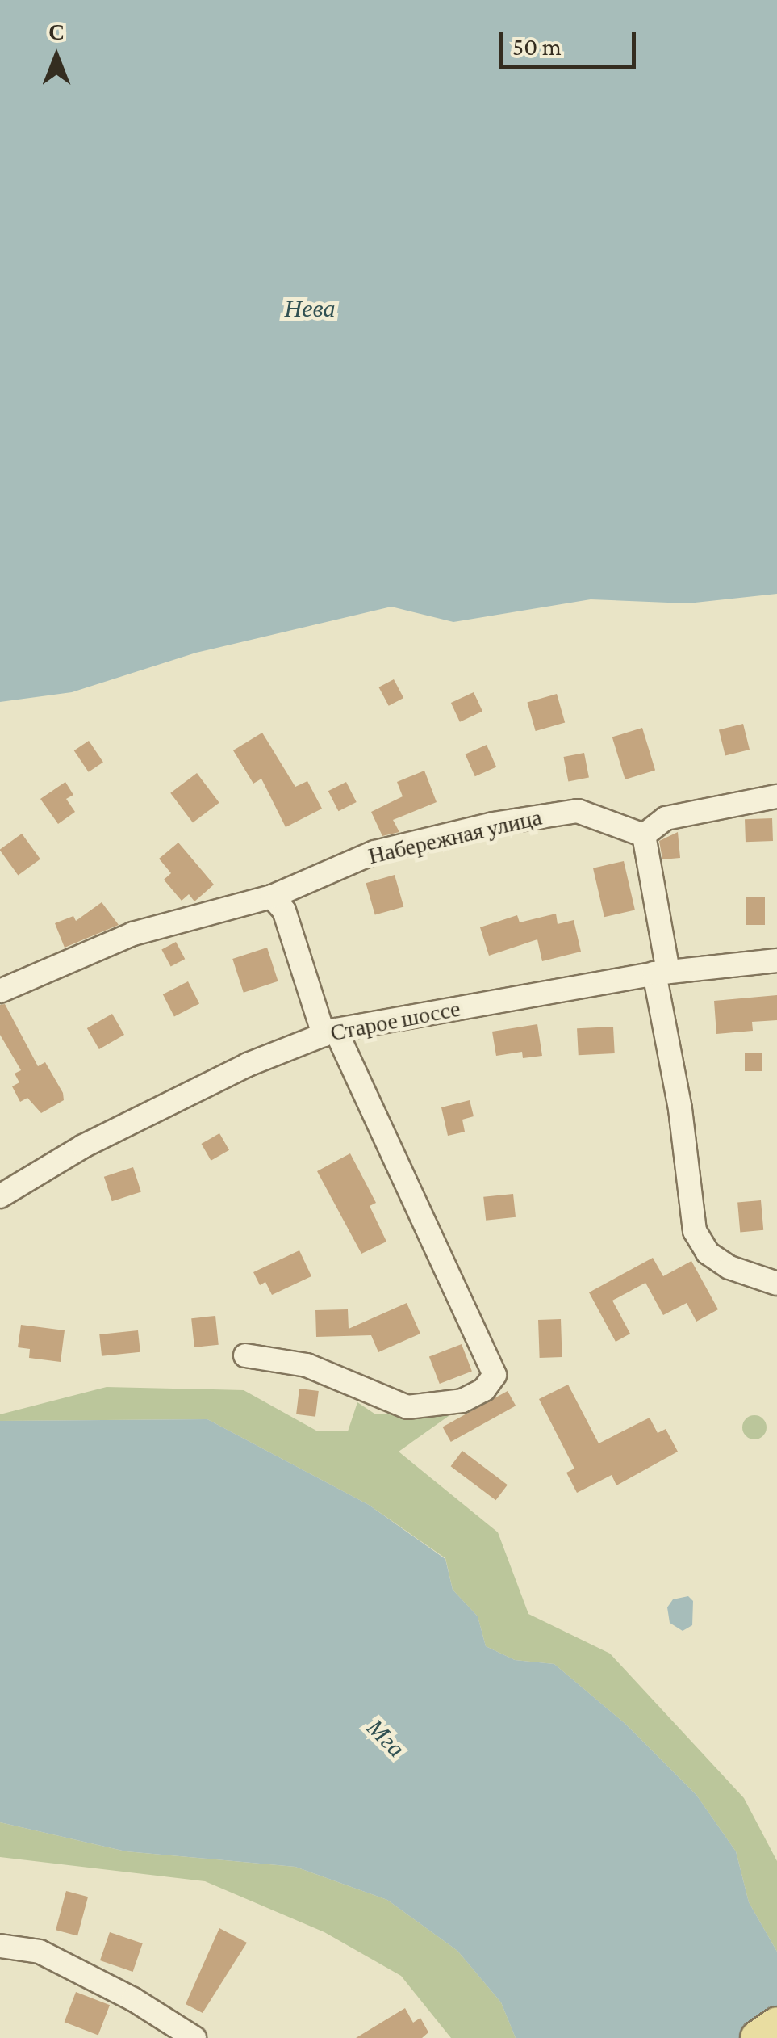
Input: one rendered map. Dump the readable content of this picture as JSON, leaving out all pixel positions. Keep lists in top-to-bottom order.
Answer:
{
  "streets": {
    "street": ["Набережная улица", "Старое шоссе"]
  },
  "water": ["Нева", "Мга"],
  "scale_bar": "50 m",
  "north": "top"
}
